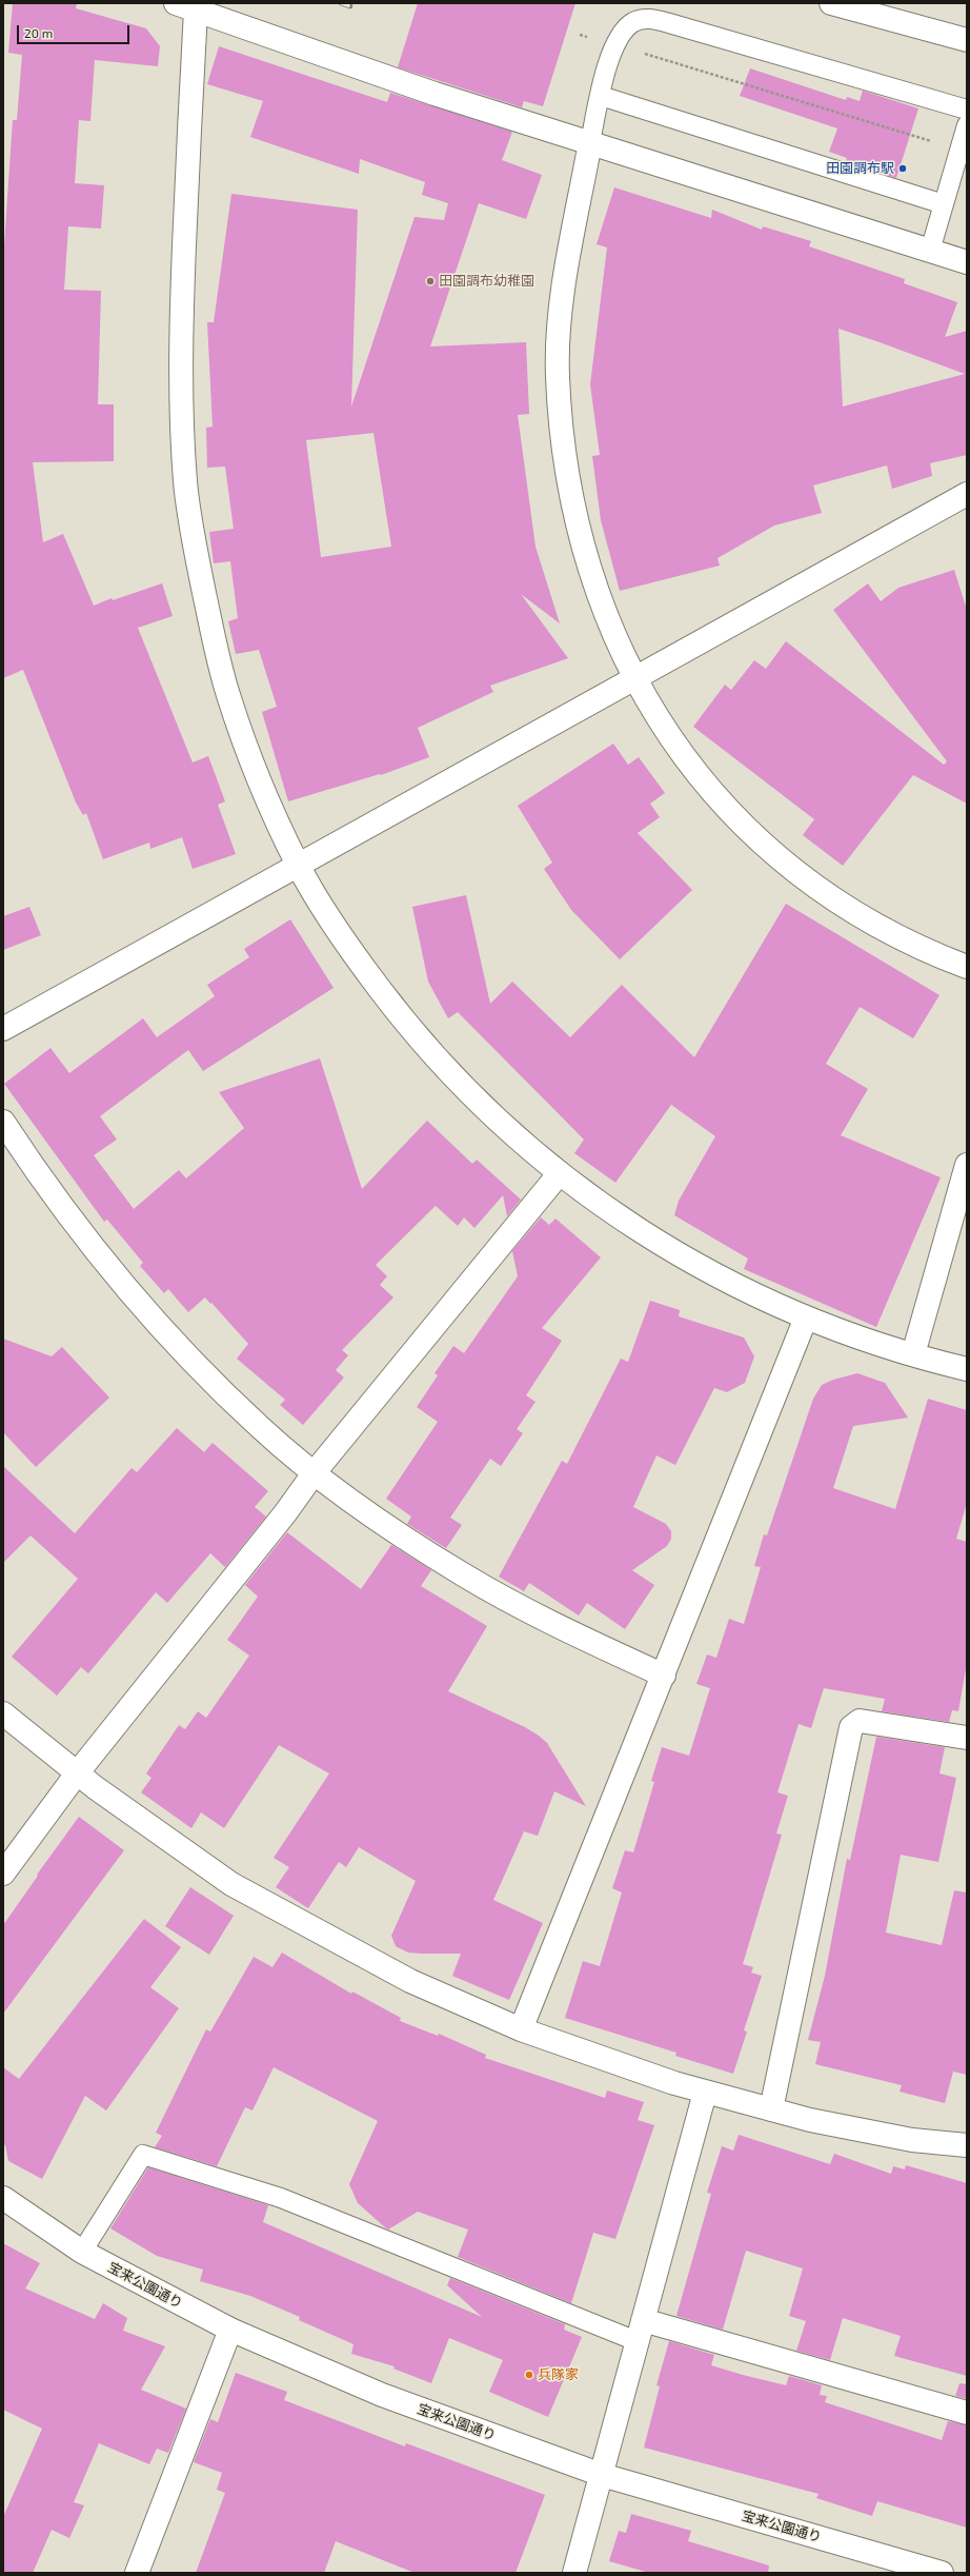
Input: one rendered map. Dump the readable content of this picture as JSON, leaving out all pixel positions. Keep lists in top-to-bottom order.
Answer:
{
  "streets": {
    "street": ["宝来公園通り"]
  },
  "places": ["田園調布駅", "田園調布幼稚園", "兵隊家"],
  "scale_bar": "20 m"
}
